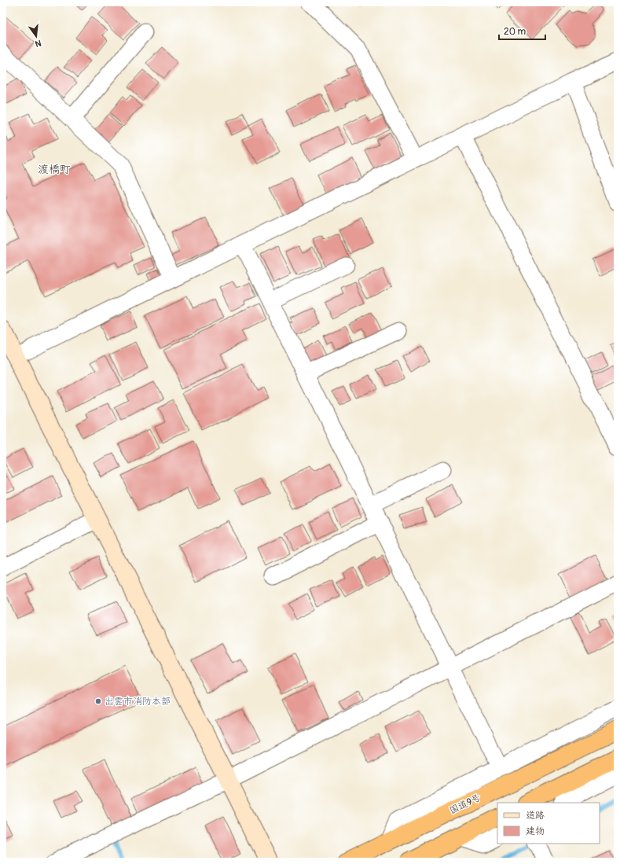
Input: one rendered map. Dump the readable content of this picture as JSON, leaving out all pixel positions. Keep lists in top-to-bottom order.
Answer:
{
  "streets": {
    "highway": ["国道9号"]
  },
  "districts": ["渡橋町"],
  "places": ["出雲市消防本部"],
  "legend": ["道路", "建物"],
  "scale_bar": "20 m",
  "north": "bottom"
}
